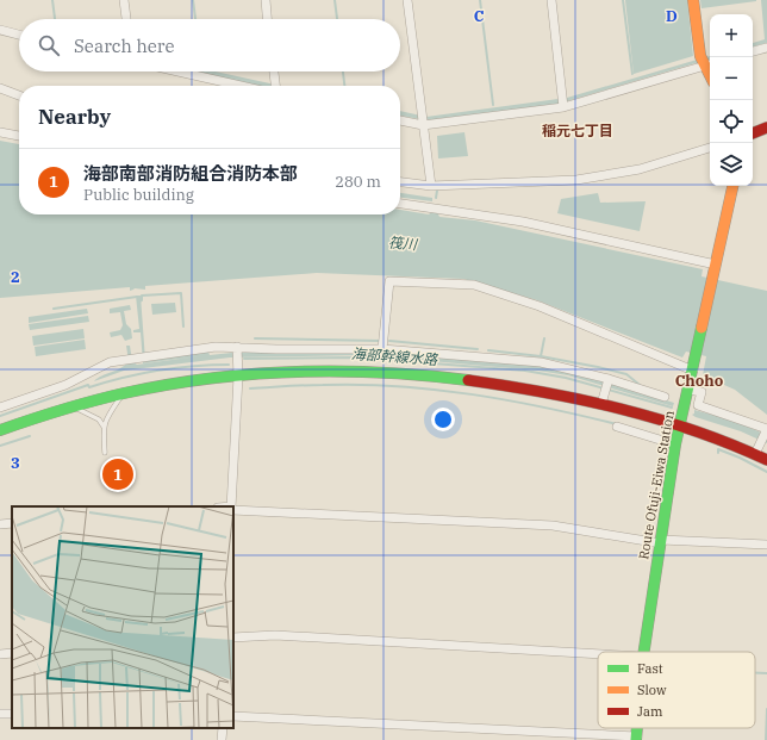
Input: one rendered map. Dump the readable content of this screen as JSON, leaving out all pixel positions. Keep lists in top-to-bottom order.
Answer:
{
  "streets": {
    "main road": ["Route Ofuji-Eiwa Station"]
  },
  "districts": ["稲元七丁目", "Choho"],
  "water": ["筏川", "海部幹線水路"],
  "legend": ["Fast", "Slow", "Jam"],
  "page": {
    "map_buttons": ["+", "−"],
    "search": "Search here",
    "heading": "Nearby",
    "list": [
      {
        "mark": "1",
        "name": "海部南部消防組合消防本部",
        "note": "Public building",
        "value": "280 m"
      }
    ],
    "pins": "1"
  },
  "grid": {
    "columns": ["C", "D"],
    "rows": ["2", "3"]
  }
}
